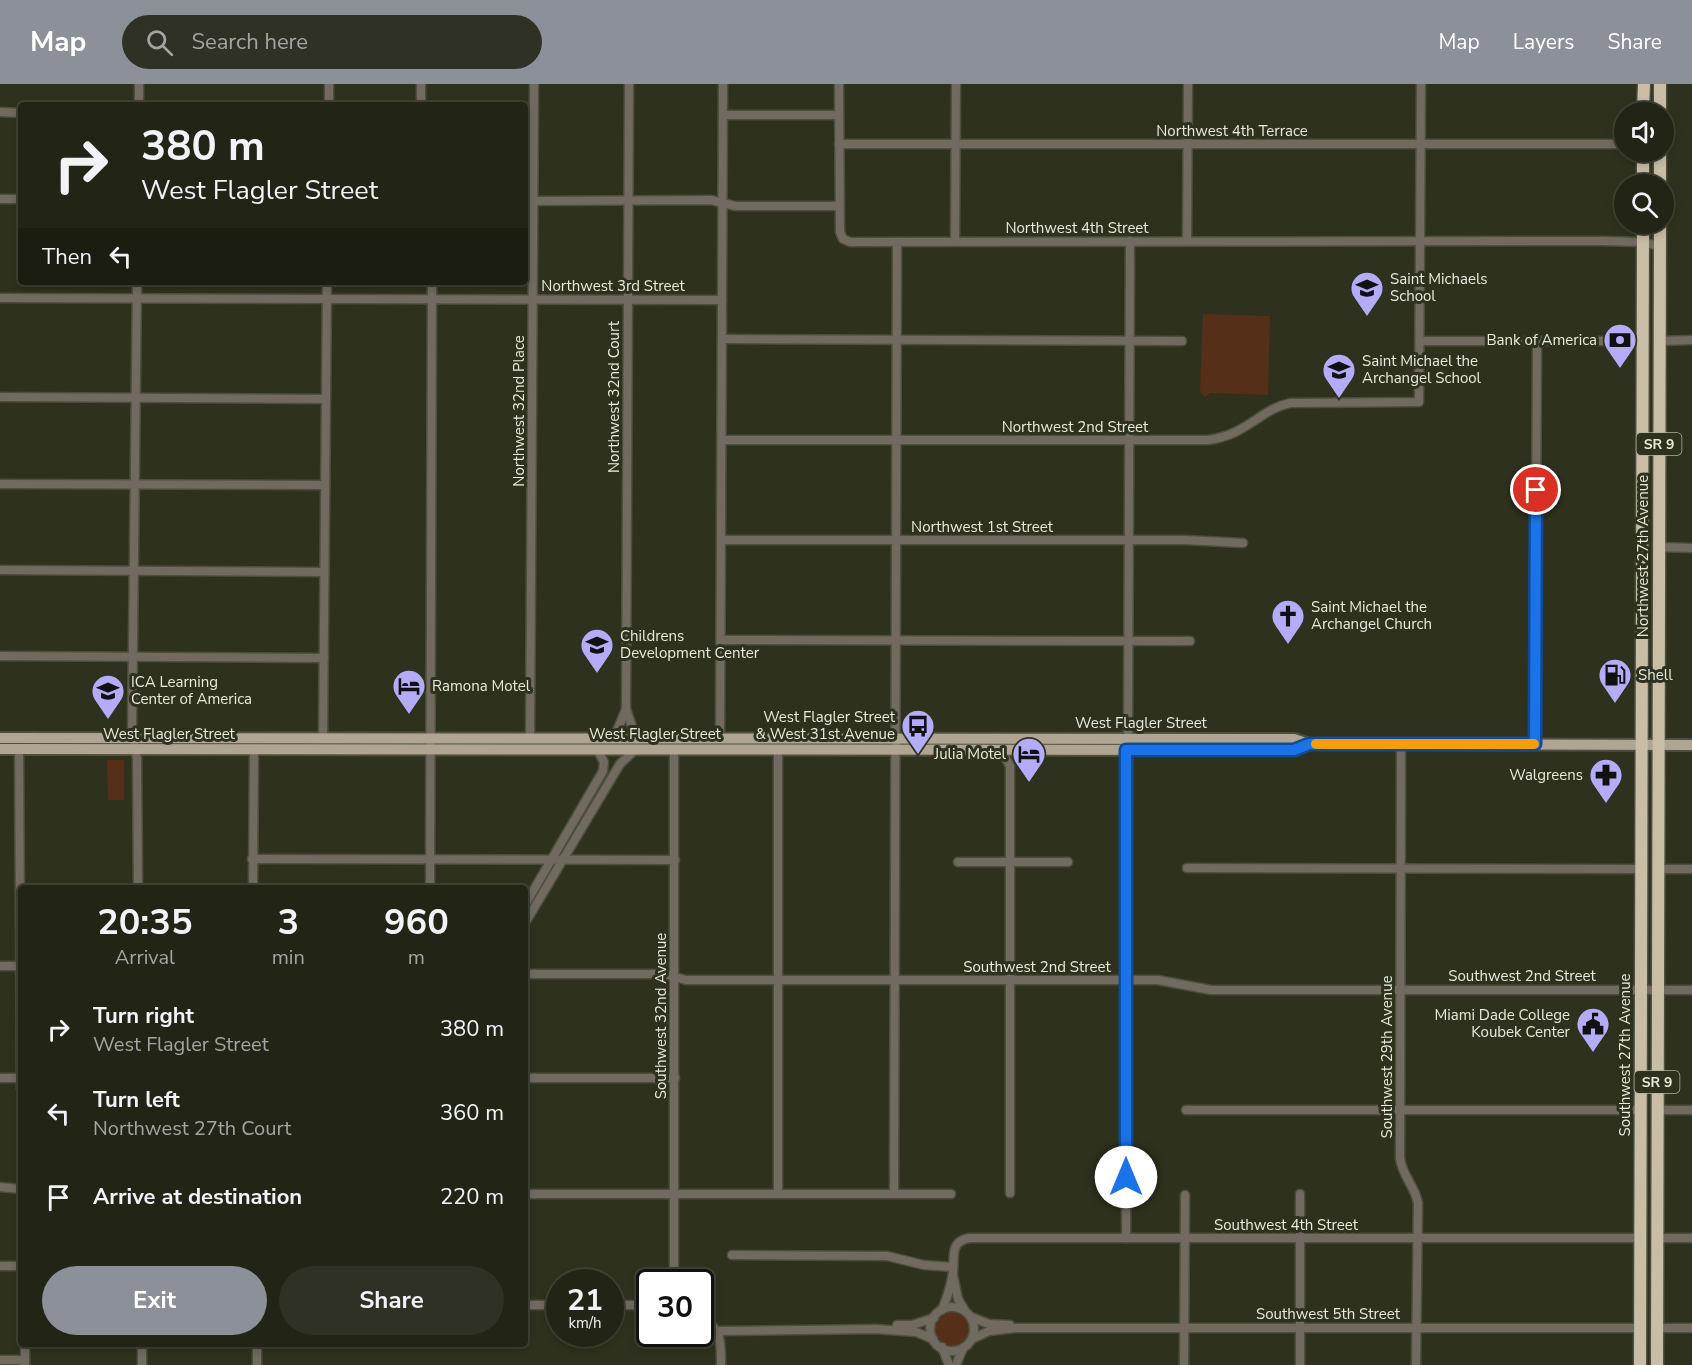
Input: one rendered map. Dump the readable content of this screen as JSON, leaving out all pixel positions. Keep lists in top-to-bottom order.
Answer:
{
  "streets": {
    "highway": ["SR 9", "Northwest 27th Avenue", "Southwest 27th Avenue"],
    "main road": ["West Flagler Street"],
    "street": [
      "Northwest 4th Terrace",
      "Northwest 4th Street",
      "Northwest 3rd Street",
      "Northwest 32nd Court",
      "Northwest 32nd Place",
      "Northwest 2nd Street",
      "Northwest 1st Street",
      "Southwest 2nd Street",
      "Southwest 32nd Avenue",
      "Southwest 29th Avenue",
      "Southwest 4th Street",
      "Southwest 5th Street"
    ]
  },
  "crossings": [
    ["Northwest 4th Street", "Northwest 27th Avenue"],
    ["Northwest 3rd Street", "Northwest 32nd Court"],
    ["Northwest 3rd Street", "Northwest 32nd Place"],
    ["Northwest 32nd Court", "West Flagler Street"],
    ["Northwest 32nd Place", "West Flagler Street"],
    ["SR 9", "Northwest 27th Avenue"],
    ["SR 9", "West Flagler Street"],
    ["SR 9", "Southwest 2nd Street"],
    ["Northwest 27th Avenue", "West Flagler Street"],
    ["Northwest 27th Avenue", "Southwest 27th Avenue"],
    ["West Flagler Street", "Southwest 32nd Avenue"],
    ["West Flagler Street", "Southwest 27th Avenue"],
    ["West Flagler Street", "Southwest 29th Avenue"],
    ["Southwest 2nd Street", "Southwest 32nd Avenue"],
    ["Southwest 2nd Street", "Southwest 27th Avenue"],
    ["Southwest 2nd Street", "Southwest 29th Avenue"],
    ["Southwest 27th Avenue", "Southwest 4th Street"],
    ["Southwest 27th Avenue", "Southwest 5th Street"],
    ["Southwest 29th Avenue", "Southwest 4th Street"],
    ["Southwest 29th Avenue", "Southwest 5th Street"]
  ],
  "places": {
    "school or university": [
      "Saint Michaels School",
      "Saint Michael the Archangel School",
      "Childrens Development Center",
      "ICA Learning Center of America"
    ],
    "bank": ["Bank of America"],
    "church": ["Saint Michael the Archangel Church"],
    "fuel station": ["Shell"],
    "hotel": ["Ramona Motel", "Julia Motel"],
    "bus stop": ["West Flagler Street & West 31st Avenue"],
    "pharmacy": ["Walgreens"],
    "public building": ["Miami Dade College Koubek Center"]
  },
  "page": {
    "header": "Map",
    "search": "Search here",
    "nav": ["Map", "Layers", "Share"],
    "turn": ["380 m", "West Flagler Street"],
    "then": "Then",
    "eta": [
      "20:35",
      "Arrival",
      "3",
      "min",
      "960",
      "m"
    ],
    "list": [
      {
        "name": "Turn right",
        "note": "West Flagler Street",
        "value": "380 m"
      },
      {
        "name": "Turn left",
        "note": "Northwest 27th Court",
        "value": "360 m"
      },
      {
        "name": "Arrive at destination",
        "value": "220 m"
      }
    ],
    "buttons": ["Exit", "Share"],
    "speed": "21 km/h",
    "limit": "30"
  }
}
